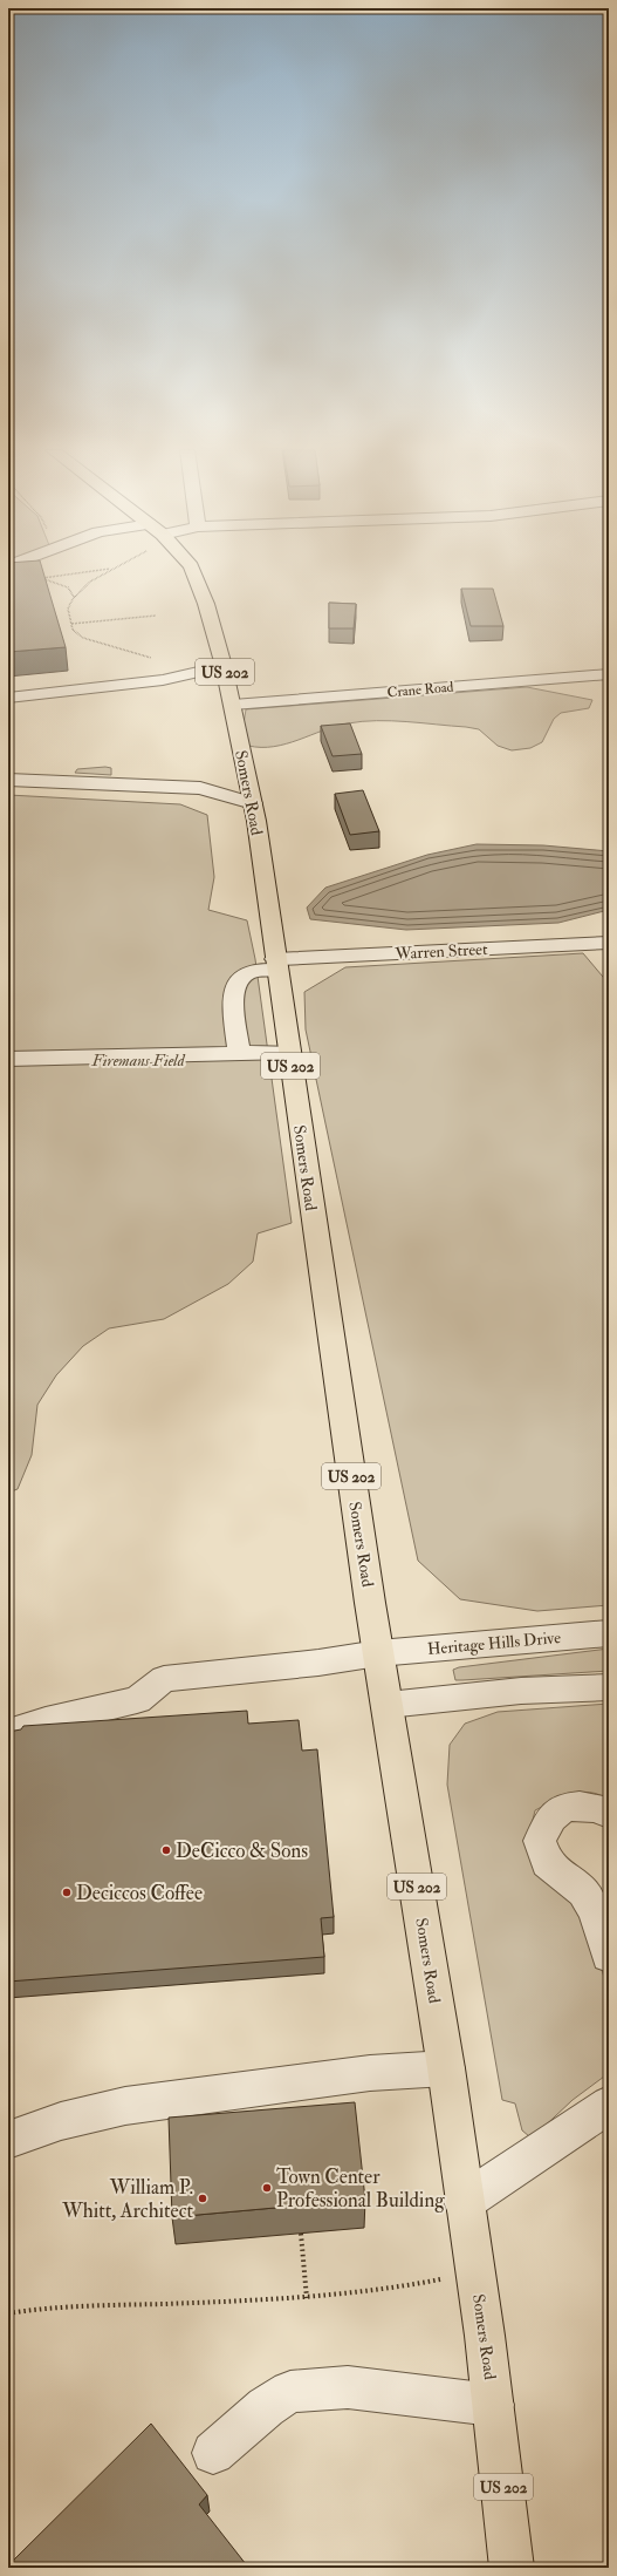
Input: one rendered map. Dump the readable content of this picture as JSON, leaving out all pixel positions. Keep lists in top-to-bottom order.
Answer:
{
  "streets": {
    "main road": ["US 202", "Somers Road"],
    "street": ["Crane Road", "Warren Street", "Heritage Hills Drive"]
  },
  "crossings": [
    ["Crane Road", "Somers Road"],
    ["Somers Road", "Warren Street"],
    ["Somers Road", "Heritage Hills Drive"]
  ],
  "parks": ["Firemans Field"],
  "places": [
    "DeCicco & Sons",
    "Deciccos Coffee",
    "Town Center Professional Building",
    "William P. Whitt, Architect"
  ]
}
